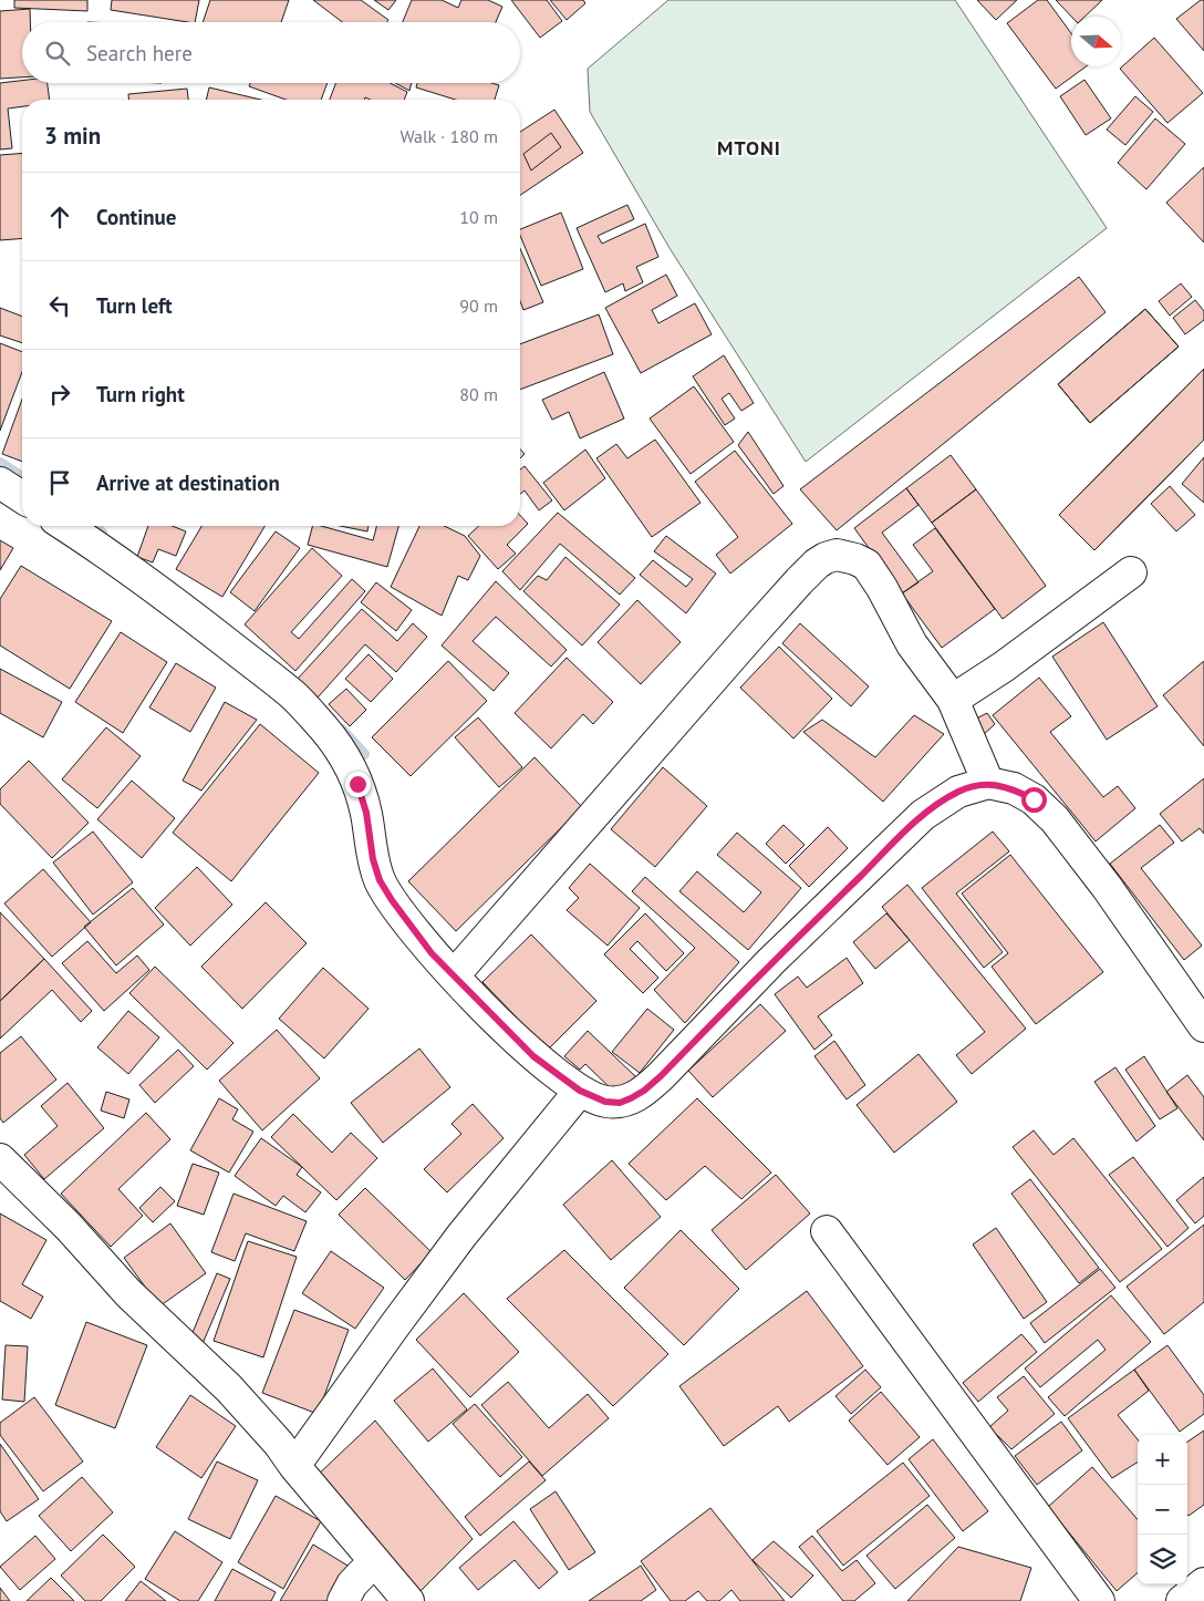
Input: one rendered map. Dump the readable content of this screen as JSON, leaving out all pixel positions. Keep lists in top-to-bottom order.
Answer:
{
  "districts": ["MTONI"],
  "north": "right",
  "page": {
    "search": "Search here",
    "heading": ["3 min", "Walk · 180 m"],
    "list": [
      ["Continue", "10 m"],
      ["Turn left", "90 m"],
      ["Turn right", "80 m"],
      "Arrive at destination"
    ],
    "map_buttons": ["+", "−"]
  }
}
